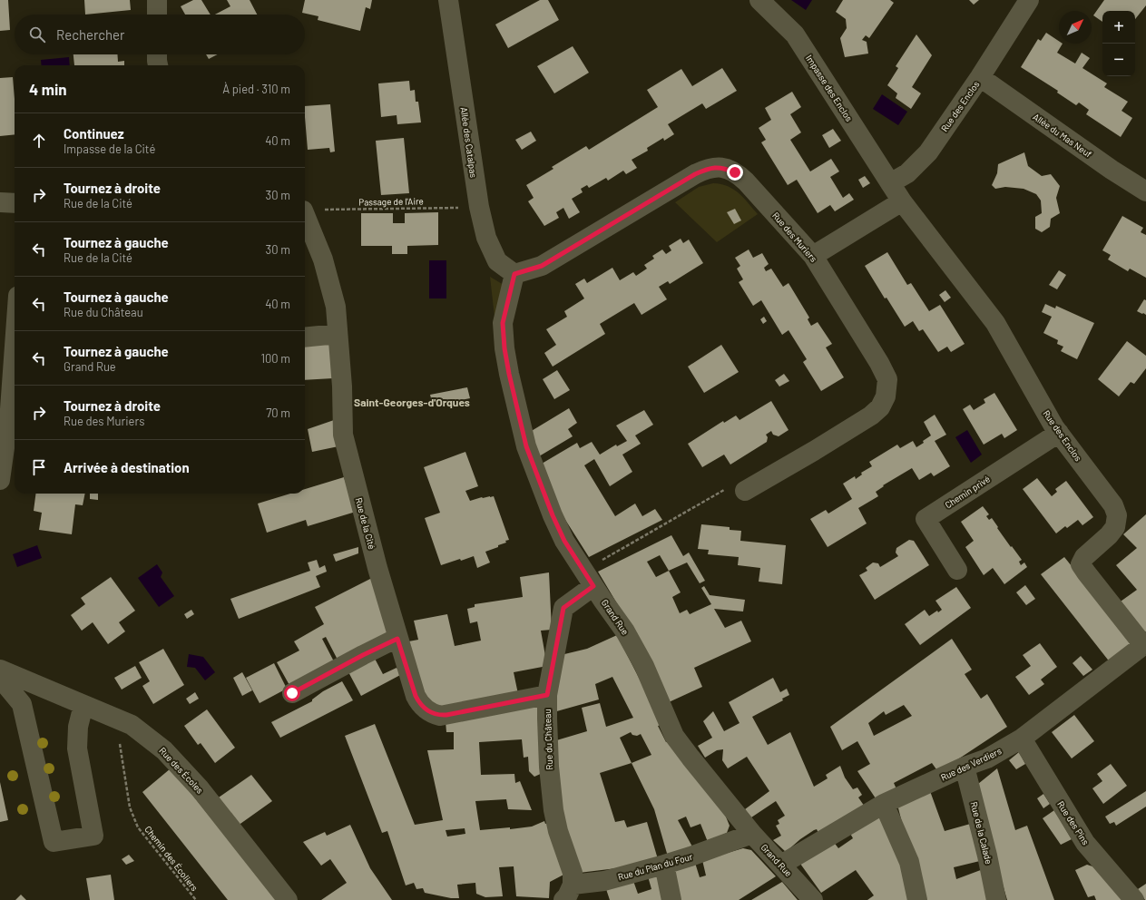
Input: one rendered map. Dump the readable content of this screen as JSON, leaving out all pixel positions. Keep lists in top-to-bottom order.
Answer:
{
  "streets": {
    "street": [
      "Impasse des Enclos",
      "Rue des Enclos",
      "Allée du Mas Neuf",
      "Allée des Catalpas",
      "Rue des Muriers",
      "Chemin privé",
      "Rue de la Cité",
      "Grand Rue",
      "Rue du Château",
      "Rue des Verdiers",
      "Rue des Écoles",
      "Rue des Pins",
      "Rue de la Calade",
      "Rue du Plan du Four"
    ],
    "path": ["Passage de l'Aire", "Chemin des Écoliers"]
  },
  "crossings": [
    ["Impasse des Enclos", "Rue des Enclos"],
    ["Rue des Enclos", "Allée du Mas Neuf"],
    ["Rue des Enclos", "Chemin privé"],
    ["Rue des Enclos", "Rue des Verdiers"],
    ["Allée des Catalpas", "Passage de l'Aire"],
    ["Allée des Catalpas", "Rue des Muriers"],
    ["Allée des Catalpas", "Grand Rue"],
    ["Rue des Muriers", "Grand Rue"],
    ["Rue de la Cité", "Rue du Château"],
    ["Grand Rue", "Rue du Château"],
    ["Grand Rue", "Rue des Verdiers"],
    ["Grand Rue", "Rue du Plan du Four"],
    ["Rue du Château", "Rue du Plan du Four"],
    ["Rue des Verdiers", "Rue des Pins"],
    ["Rue des Verdiers", "Rue de la Calade"],
    ["Rue des Écoles", "Chemin des Écoliers"]
  ],
  "districts": ["Saint-Georges-d'Orques"],
  "north": "top right",
  "page": {
    "map_buttons": ["+", "−"],
    "search": "Rechercher",
    "heading": ["4 min", "À pied · 310 m"],
    "list": [
      ["Continuez", "Impasse de la Cité", "40 m"],
      ["Tournez à droite", "Rue de la Cité", "30 m"],
      ["Tournez à gauche", "Rue de la Cité", "30 m"],
      ["Tournez à gauche", "Rue du Château", "40 m"],
      ["Tournez à gauche", "Grand Rue", "100 m"],
      ["Tournez à droite", "Rue des Muriers", "70 m"],
      "Arrivée à destination"
    ]
  }
}
